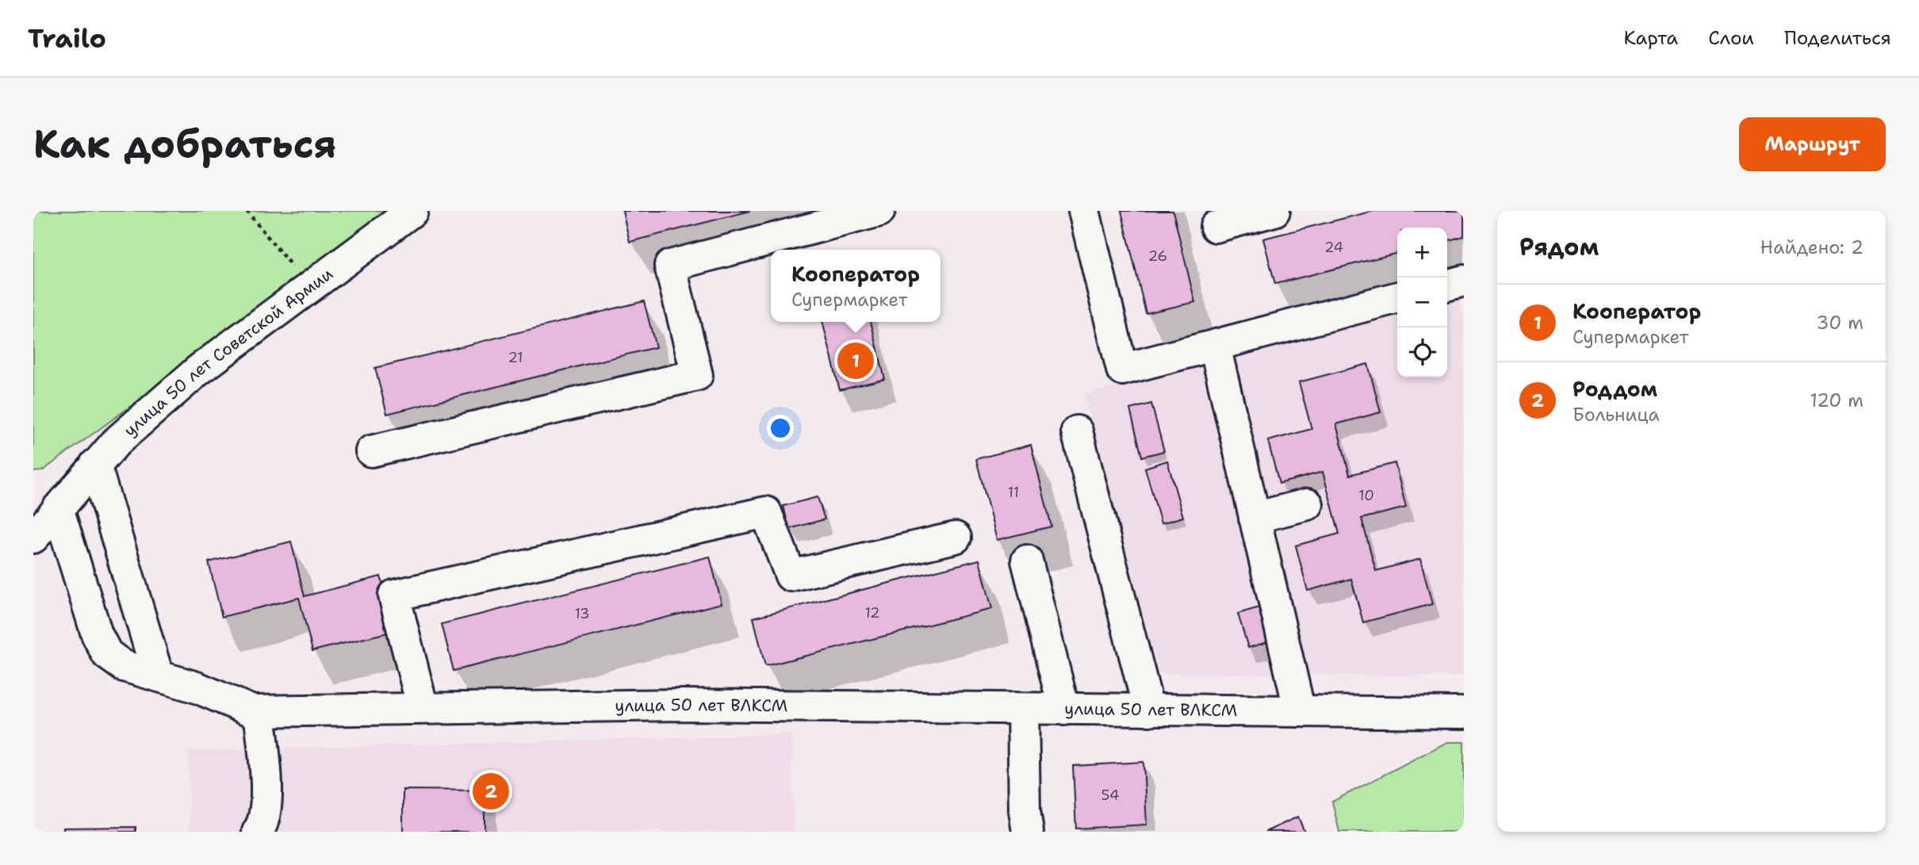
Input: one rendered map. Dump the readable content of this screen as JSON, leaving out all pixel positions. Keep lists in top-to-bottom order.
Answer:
{
  "streets": {
    "street": ["улица 50 лет Советской Армии", "улица 50 лет ВЛКСМ"]
  },
  "crossings": [
    ["улица 50 лет Советской Армии", "улица 50 лет ВЛКСМ"]
  ],
  "house_numbers": [
    "24",
    "26",
    "21",
    "11",
    "10",
    "12",
    "13",
    "54"
  ],
  "page": {
    "header": "Trailo",
    "nav": ["Карта", "Слои", "Поделиться"],
    "buttons": "Маршрут",
    "title": "Как добраться",
    "heading": ["Рядом", "Найдено: 2"],
    "map_buttons": ["+", "−"],
    "popup": ["Кооператор", "Супермаркет"],
    "list": [
      {
        "mark": "1",
        "name": "Кооператор",
        "note": "Супермаркет",
        "value": "30 m"
      },
      {
        "mark": "2",
        "name": "Роддом",
        "note": "Больница",
        "value": "120 m"
      }
    ],
    "pins": ["1", "2"]
  }
}
